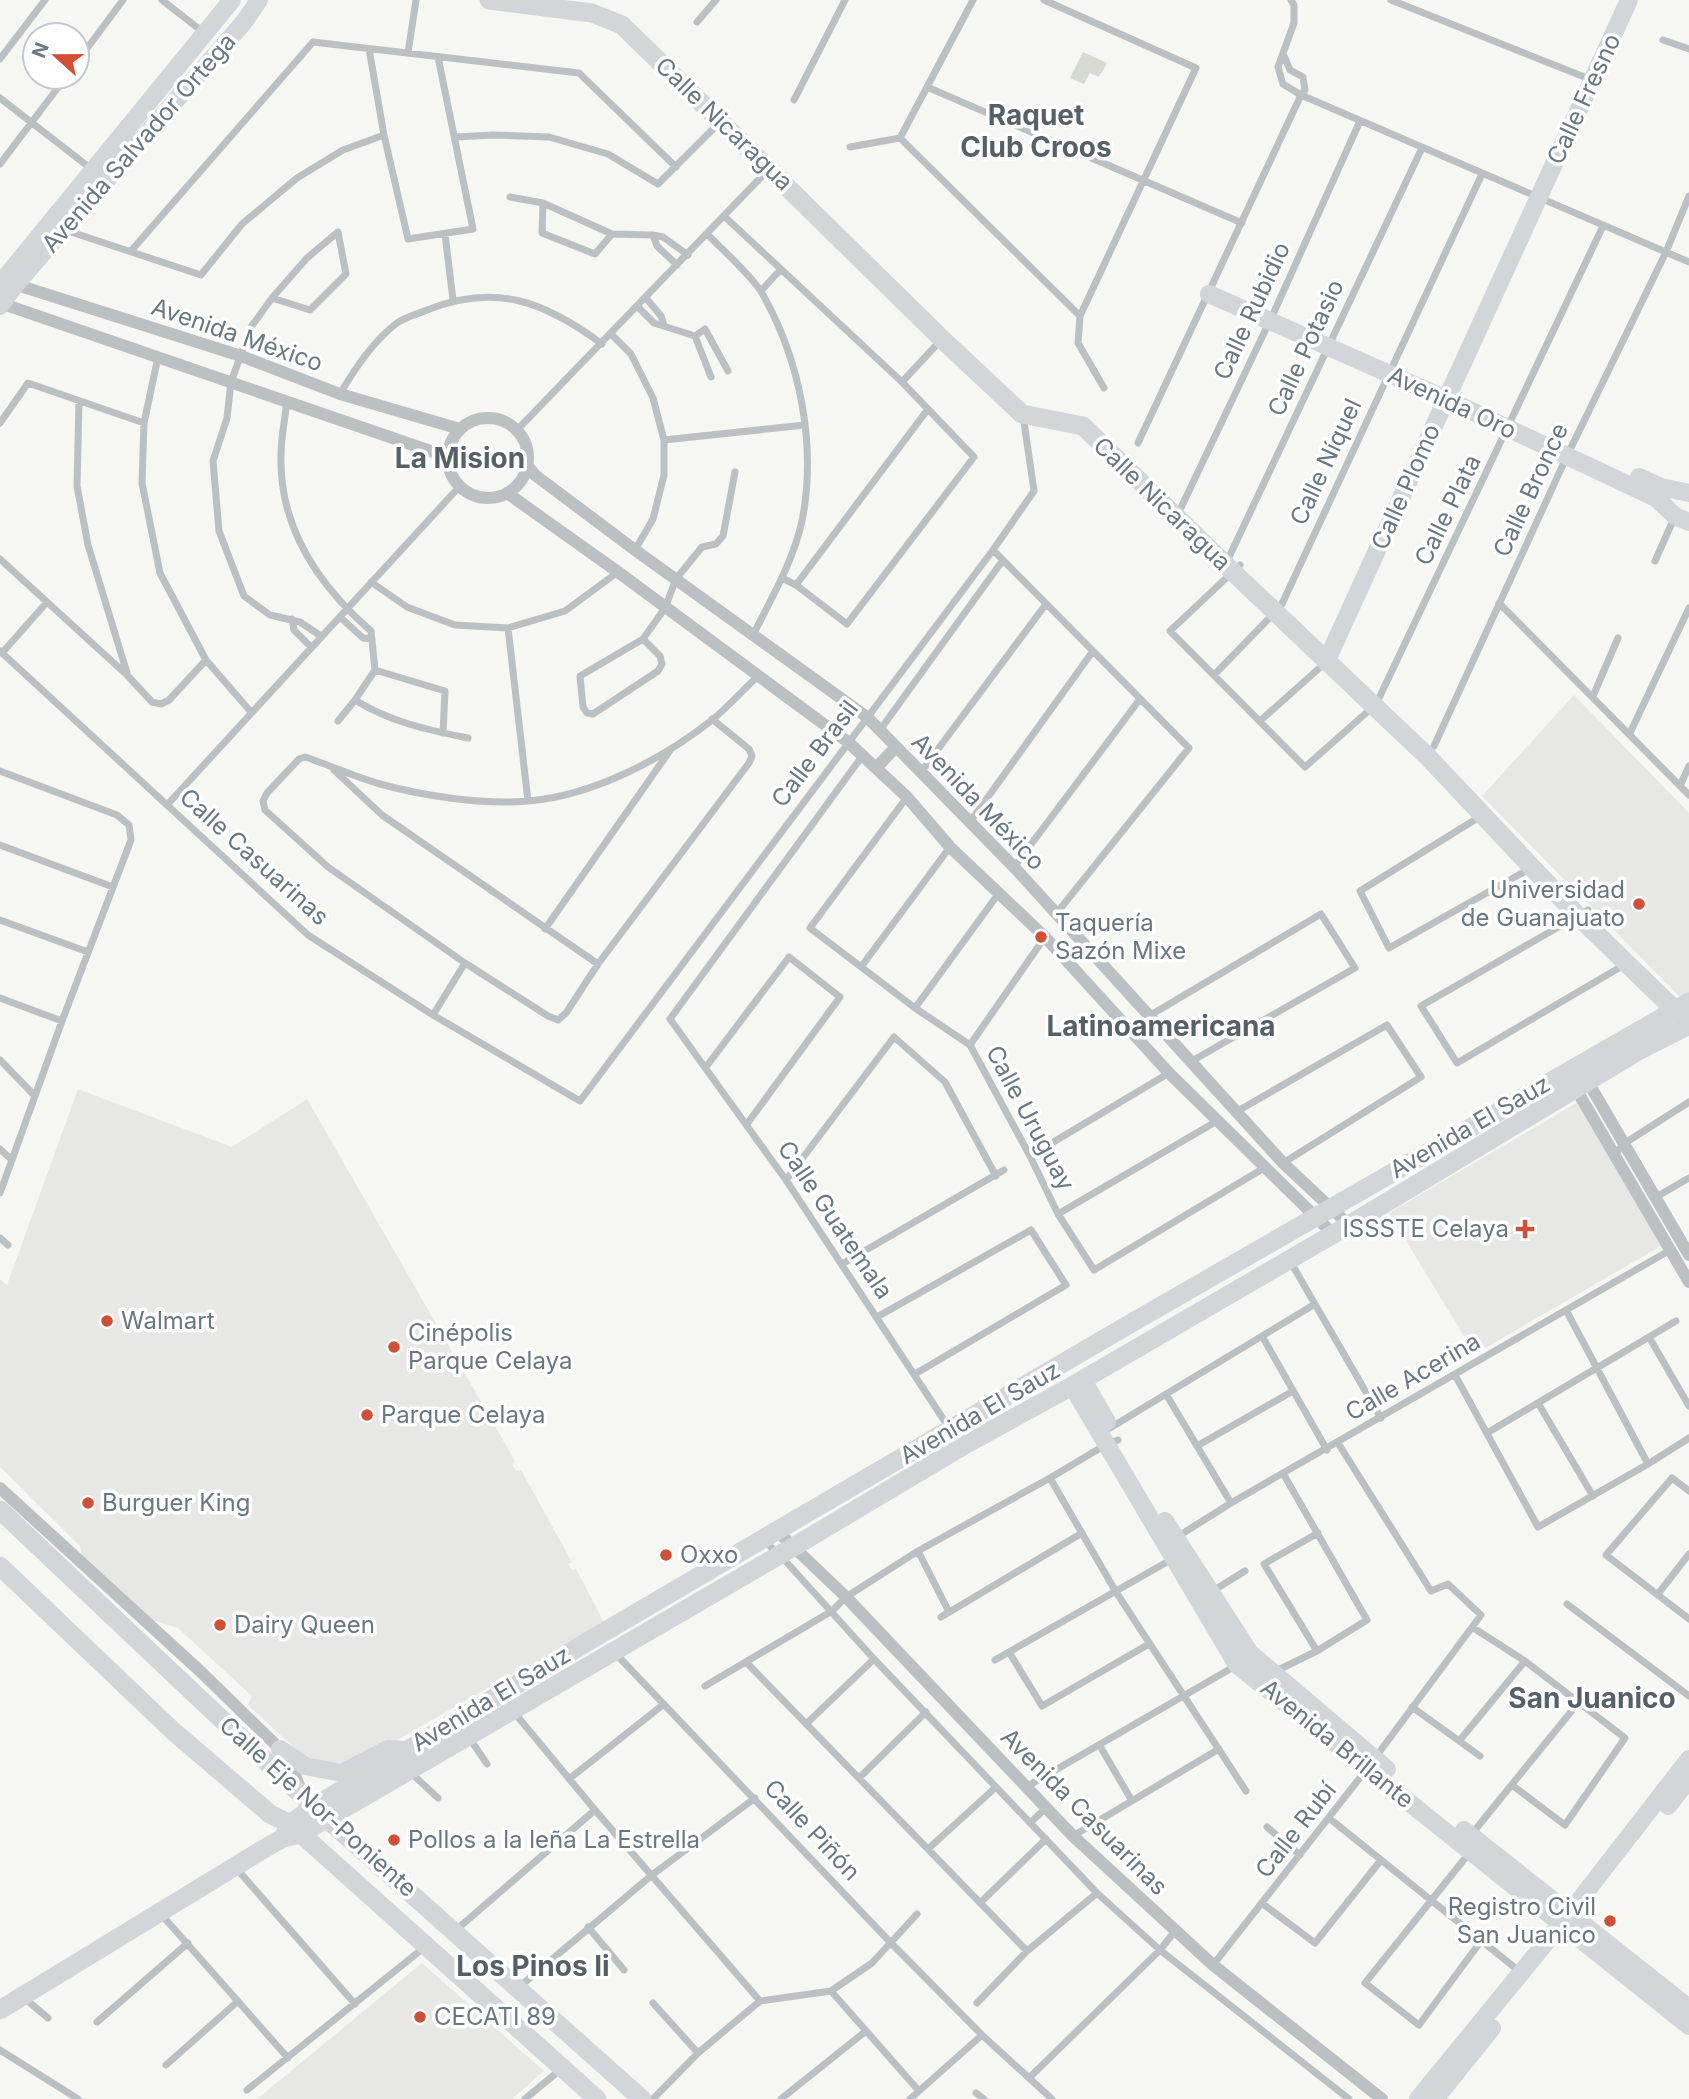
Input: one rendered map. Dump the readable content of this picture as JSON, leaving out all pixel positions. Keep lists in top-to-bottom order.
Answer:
{
  "streets": {
    "main road": [
      "Calle Fresno",
      "Calle Nicaragua",
      "Avenida Salvador Ortega",
      "Avenida Oro",
      "Calle Plomo",
      "Avenida El Sauz",
      "Avenida Brillante",
      "Calle Eje Nor-Poniente"
    ],
    "street": [
      "Calle Rubidio",
      "Avenida México",
      "Calle Potasio",
      "Calle Níquel",
      "Calle Bronce",
      "Calle Plata",
      "Calle Brasil",
      "Calle Casuarinas",
      "Calle Uruguay",
      "Calle Guatemala",
      "Calle Acerina",
      "Avenida Casuarinas",
      "Calle Piñón",
      "Calle Rubí"
    ]
  },
  "crossings": [
    ["Calle Fresno", "Calle Plomo"],
    ["Calle Nicaragua", "Calle Rubidio"],
    ["Calle Nicaragua", "Calle Potasio"],
    ["Calle Nicaragua", "Calle Níquel"],
    ["Calle Nicaragua", "Calle Plomo"],
    ["Calle Nicaragua", "Calle Bronce"],
    ["Calle Nicaragua", "Calle Plata"],
    ["Calle Nicaragua", "Calle Brasil"],
    ["Calle Nicaragua", "Avenida El Sauz"],
    ["Avenida Salvador Ortega", "Avenida México"],
    ["Calle Rubidio", "Avenida Oro"],
    ["Avenida México", "Calle Brasil"],
    ["Avenida México", "Calle Uruguay"],
    ["Avenida México", "Avenida El Sauz"],
    ["Avenida México", "Calle Guatemala"],
    ["Calle Potasio", "Avenida Oro"],
    ["Avenida Oro", "Calle Níquel"],
    ["Avenida Oro", "Calle Plomo"],
    ["Avenida Oro", "Calle Bronce"],
    ["Avenida Oro", "Calle Plata"],
    ["Calle Brasil", "Calle Casuarinas"],
    ["Avenida El Sauz", "Calle Guatemala"],
    ["Avenida El Sauz", "Avenida Brillante"],
    ["Avenida El Sauz", "Calle Eje Nor-Poniente"],
    ["Avenida El Sauz", "Avenida Casuarinas"],
    ["Avenida El Sauz", "Calle Piñón"],
    ["Calle Acerina", "Avenida Brillante"],
    ["Calle Acerina", "Calle Rubí"],
    ["Avenida Brillante", "Calle Rubí"],
    ["Avenida Casuarinas", "Calle Rubí"]
  ],
  "districts": [
    "Raquet Club Croos",
    "La Mision",
    "Latinoamericana",
    "San Juanico",
    "Los Pinos Ii"
  ],
  "places": {
    "other": [
      "Universidad de Guanajuato",
      "Taquería Sazón Mixe",
      "Walmart",
      "Cinépolis Parque Celaya",
      "Parque Celaya",
      "Burguer King",
      "Oxxo",
      "Dairy Queen",
      "Pollos a la leña La Estrella",
      "Registro Civil San Juanico",
      "CECATI 89"
    ],
    "health": ["ISSSTE Celaya"]
  },
  "north": "left"
}
